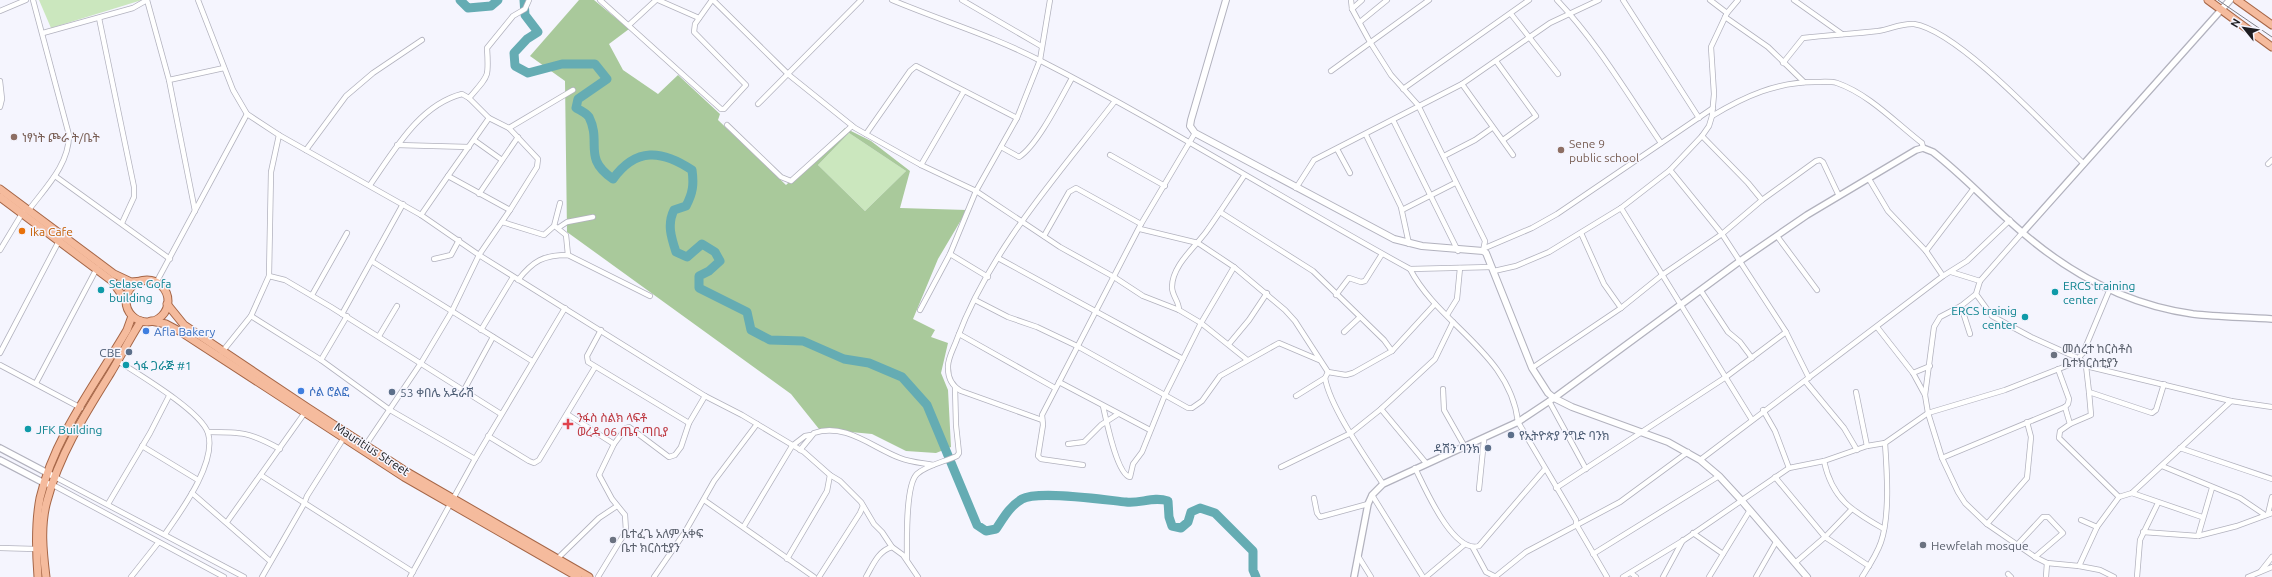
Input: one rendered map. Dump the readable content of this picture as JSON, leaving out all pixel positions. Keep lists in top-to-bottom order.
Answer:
{
  "streets": {
    "main road": ["Mauritius Street"]
  },
  "places": {
    "other": [
      "ነፃነት ጮራ ት/ቤት",
      "Sene 9 public school",
      "Ika Cafe",
      "Selase Gofa building",
      "ERCS training center",
      "ERCS trainig center",
      "Afla Bakery",
      "CBE",
      "መሰረተ ከርስቶስ ቤተክርስቲያን",
      "ጎፋ ጋራጅ #1",
      "ሶል ሮልፎ",
      "53 ቀበሌ አዳራሽ",
      "JFK Building",
      "የኢትዮጵያ ንግድ ባንክ",
      "ዳሽን ባንክ",
      "ቤተፈጌ አለም አቀፍ ቤተ ክርስቲያን",
      "Hewfelah mosque"
    ],
    "health": ["ንፋስ ስልክ ላፍቶ ወረዳ 06 ጤና ጣቢያ"]
  },
  "north": "top left"
}
